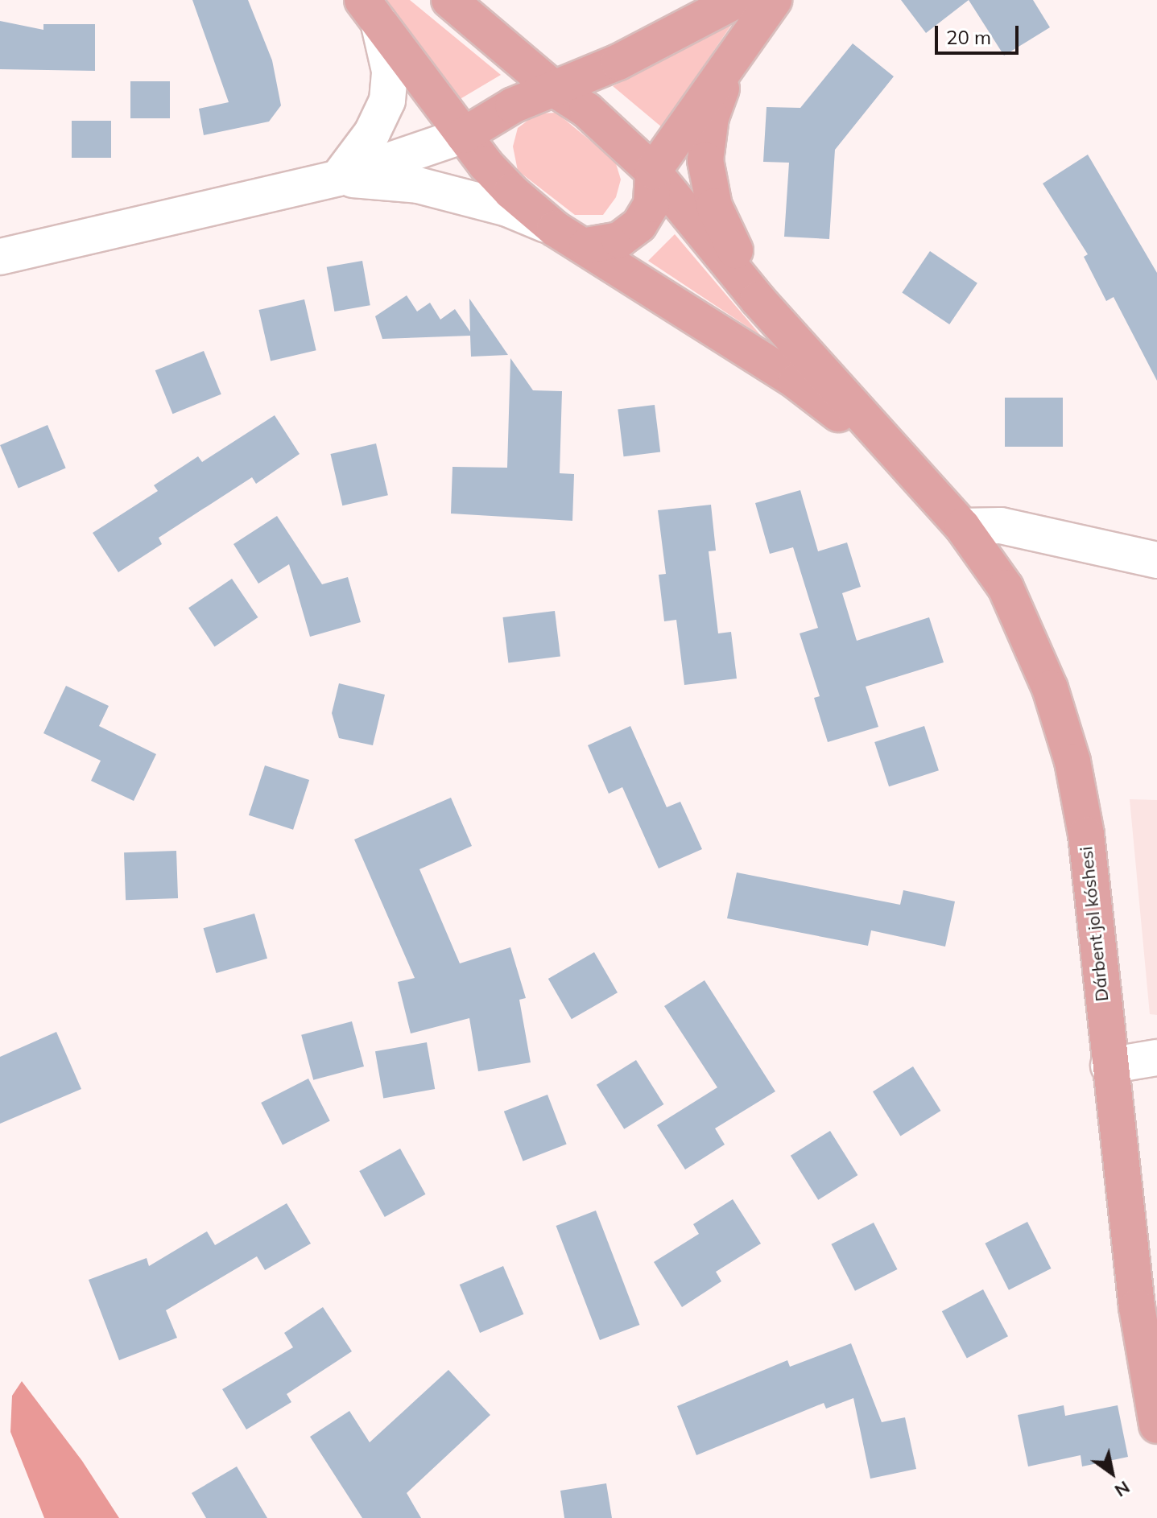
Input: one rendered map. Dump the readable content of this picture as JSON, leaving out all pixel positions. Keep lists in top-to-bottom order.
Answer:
{
  "streets": {
    "main road": ["Dárbent jol kóshesi"]
  },
  "scale_bar": "20 m",
  "north": "bottom right"
}
